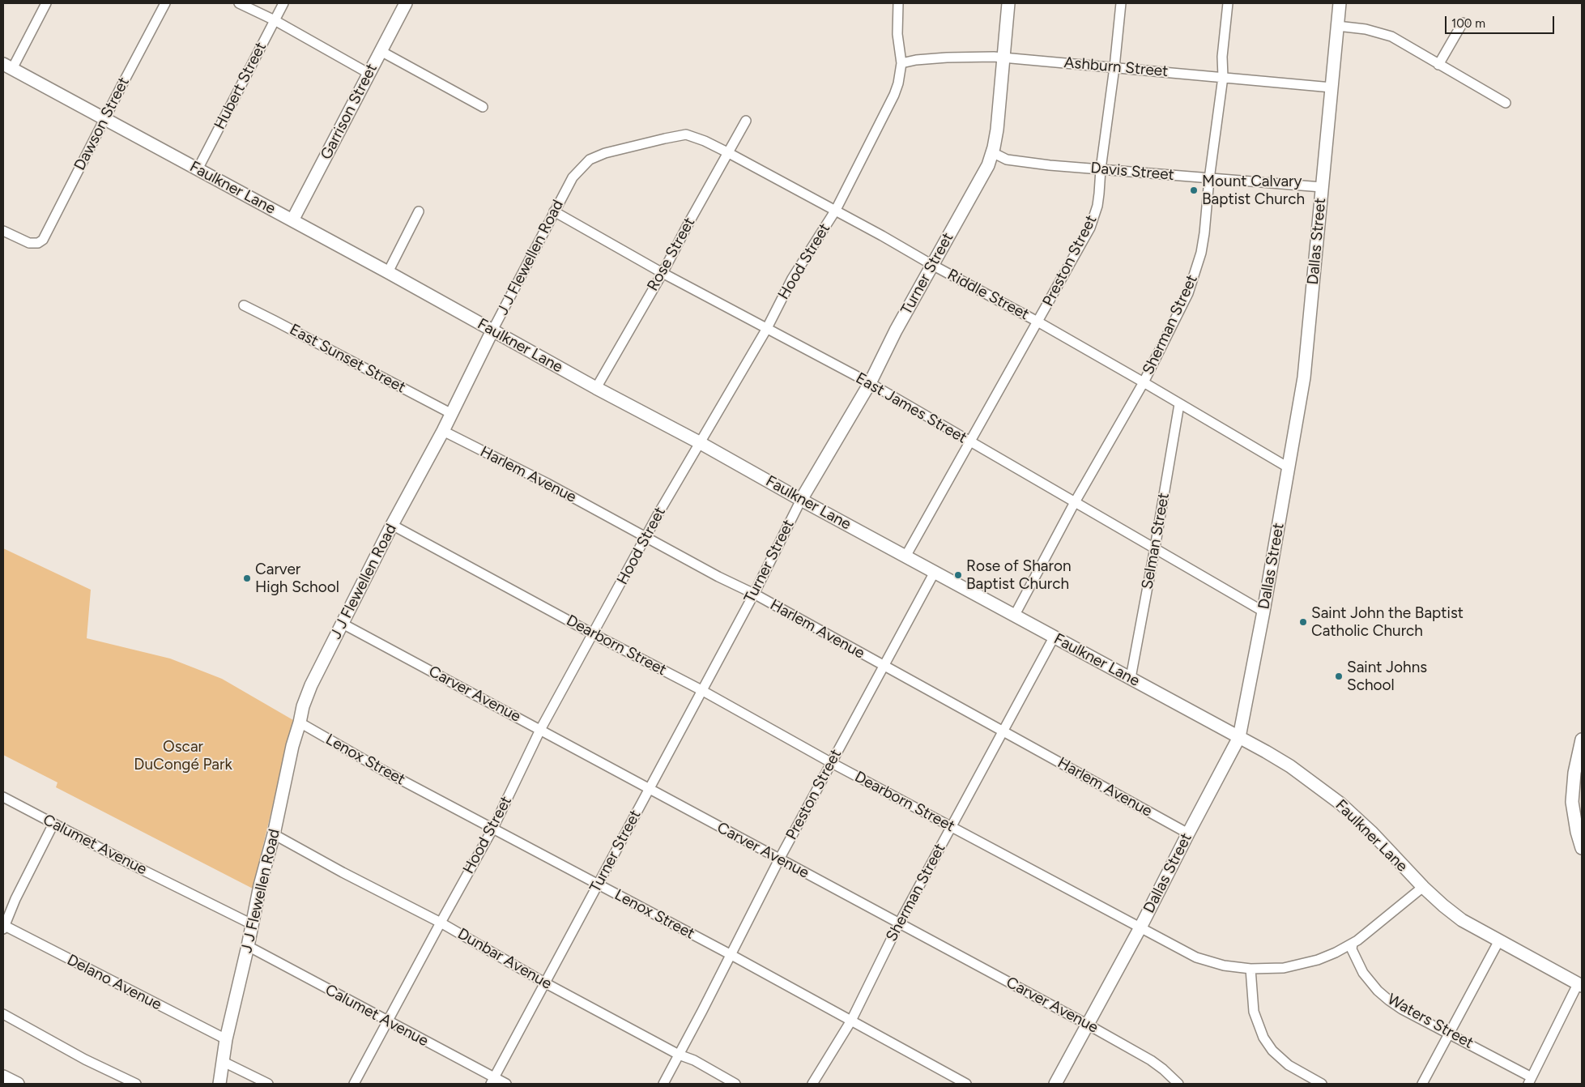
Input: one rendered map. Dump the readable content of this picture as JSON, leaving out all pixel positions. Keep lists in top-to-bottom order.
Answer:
{
  "streets": {
    "street": [
      "Ashburn Street",
      "Hubert Street",
      "Garrison Street",
      "Dawson Street",
      "Davis Street",
      "Faulkner Lane",
      "Dallas Street",
      "Rose Street",
      "J J Flewellen Road",
      "Preston Street",
      "Hood Street",
      "Turner Street",
      "Riddle Street",
      "Sherman Street",
      "East Sunset Street",
      "East James Street",
      "Harlem Avenue",
      "Selman Street",
      "Dearborn Street",
      "Carver Avenue",
      "Lenox Street",
      "Calumet Avenue",
      "Dunbar Avenue",
      "Delano Avenue",
      "Waters Street"
    ]
  },
  "crossings": [
    ["Ashburn Street", "Dallas Street"],
    ["Ashburn Street", "Preston Street"],
    ["Ashburn Street", "Hood Street"],
    ["Ashburn Street", "Turner Street"],
    ["Ashburn Street", "Sherman Street"],
    ["Hubert Street", "Faulkner Lane"],
    ["Garrison Street", "Faulkner Lane"],
    ["Dawson Street", "Faulkner Lane"],
    ["Davis Street", "Dallas Street"],
    ["Davis Street", "Preston Street"],
    ["Davis Street", "Turner Street"],
    ["Davis Street", "Sherman Street"],
    ["Faulkner Lane", "Dallas Street"],
    ["Faulkner Lane", "Rose Street"],
    ["Faulkner Lane", "J J Flewellen Road"],
    ["Faulkner Lane", "Preston Street"],
    ["Faulkner Lane", "Hood Street"],
    ["Faulkner Lane", "Turner Street"],
    ["Faulkner Lane", "Sherman Street"],
    ["Faulkner Lane", "Selman Street"],
    ["Faulkner Lane", "Dearborn Street"],
    ["Dallas Street", "Riddle Street"],
    ["Dallas Street", "East James Street"],
    ["Dallas Street", "Harlem Avenue"],
    ["Dallas Street", "Dearborn Street"],
    ["Dallas Street", "Carver Avenue"],
    ["Rose Street", "Riddle Street"],
    ["Rose Street", "East James Street"],
    ["J J Flewellen Road", "Riddle Street"],
    ["J J Flewellen Road", "East Sunset Street"],
    ["J J Flewellen Road", "East James Street"],
    ["J J Flewellen Road", "Harlem Avenue"],
    ["J J Flewellen Road", "Dearborn Street"],
    ["J J Flewellen Road", "Carver Avenue"],
    ["J J Flewellen Road", "Lenox Street"],
    ["J J Flewellen Road", "Calumet Avenue"],
    ["J J Flewellen Road", "Dunbar Avenue"],
    ["J J Flewellen Road", "Delano Avenue"],
    ["Preston Street", "Riddle Street"],
    ["Preston Street", "East James Street"],
    ["Preston Street", "Harlem Avenue"],
    ["Preston Street", "Dearborn Street"],
    ["Preston Street", "Carver Avenue"],
    ["Preston Street", "Lenox Street"],
    ["Preston Street", "Dunbar Avenue"],
    ["Hood Street", "Riddle Street"],
    ["Hood Street", "East James Street"],
    ["Hood Street", "Harlem Avenue"],
    ["Hood Street", "Dearborn Street"],
    ["Hood Street", "Carver Avenue"],
    ["Hood Street", "Lenox Street"],
    ["Hood Street", "Calumet Avenue"],
    ["Hood Street", "Dunbar Avenue"],
    ["Turner Street", "Riddle Street"],
    ["Turner Street", "East James Street"],
    ["Turner Street", "Harlem Avenue"],
    ["Turner Street", "Dearborn Street"],
    ["Turner Street", "Carver Avenue"],
    ["Turner Street", "Lenox Street"],
    ["Turner Street", "Calumet Avenue"],
    ["Turner Street", "Dunbar Avenue"],
    ["Riddle Street", "Sherman Street"],
    ["Riddle Street", "Selman Street"],
    ["Sherman Street", "East James Street"],
    ["Sherman Street", "Harlem Avenue"],
    ["Sherman Street", "Dearborn Street"],
    ["Sherman Street", "Carver Avenue"],
    ["Sherman Street", "Lenox Street"],
    ["East James Street", "Selman Street"],
    ["Dearborn Street", "Waters Street"]
  ],
  "parks": ["Oscar DuCongé Park"],
  "places": [
    "Mount Calvary Baptist Church",
    "Rose of Sharon Baptist Church",
    "Carver High School",
    "Saint John the Baptist Catholic Church",
    "Saint Johns School"
  ],
  "scale_bar": "100 m"
}
